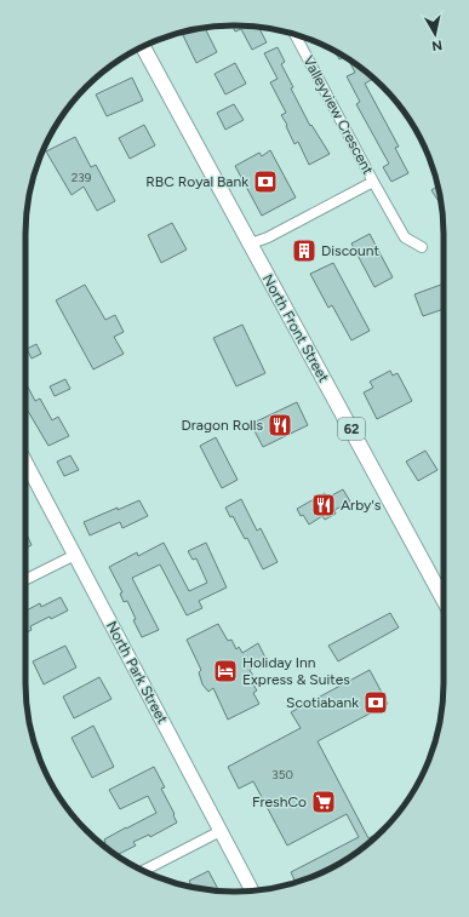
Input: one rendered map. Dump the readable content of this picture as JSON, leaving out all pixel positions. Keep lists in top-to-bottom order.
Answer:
{
  "streets": {
    "main road": ["North Front Street", "62"],
    "street": ["Valleyview Crescent", "North Park Street"]
  },
  "crossings": [
    ["Valleyview Crescent", "North Front Street"]
  ],
  "places": {
    "bank": ["RBC Royal Bank", "Scotiabank"],
    "building": ["Discount"],
    "restaurant": ["Dragon Rolls", "Arby's"],
    "hotel": ["Holiday Inn Express & Suites"],
    "supermarket": ["FreshCo"]
  },
  "house_numbers": ["239", "350"],
  "north": "bottom"
}
